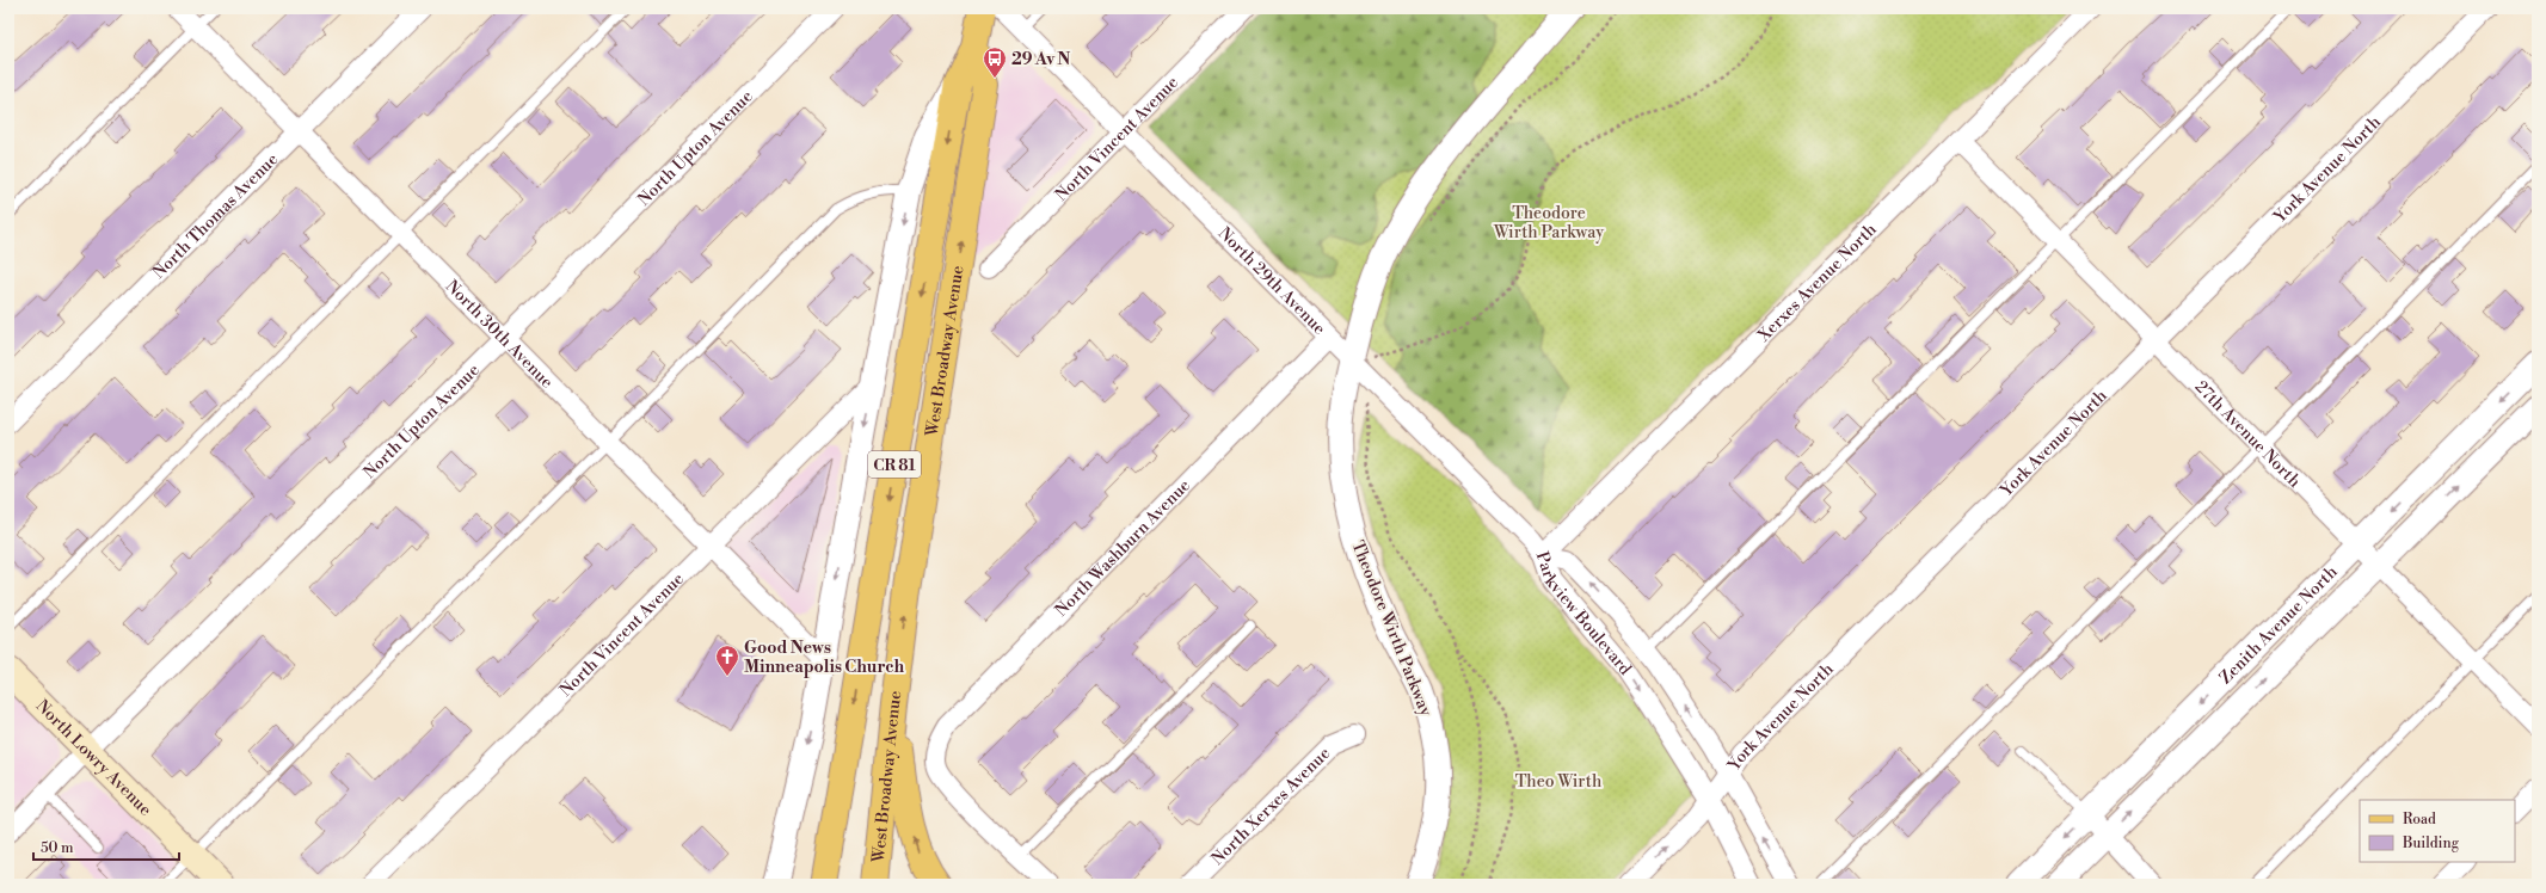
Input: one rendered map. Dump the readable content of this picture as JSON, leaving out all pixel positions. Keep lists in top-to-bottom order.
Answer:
{
  "streets": {
    "main road": ["West Broadway Avenue", "CR 81", "North Lowry Avenue"],
    "street": [
      "North Vincent Avenue",
      "North Upton Avenue",
      "York Avenue North",
      "North Thomas Avenue",
      "North 29th Avenue",
      "Xerxes Avenue North",
      "North 30th Avenue",
      "27th Avenue North",
      "North Washburn Avenue",
      "Parkview Boulevard",
      "Zenith Avenue North",
      "Theodore Wirth Parkway",
      "North Xerxes Avenue"
    ]
  },
  "crossings": [
    ["North Vincent Avenue", "North 29th Avenue"],
    ["North Vincent Avenue", "North 30th Avenue"],
    ["North Vincent Avenue", "West Broadway Avenue"],
    ["North Upton Avenue", "North 30th Avenue"],
    ["North Upton Avenue", "North Lowry Avenue"],
    ["York Avenue North", "27th Avenue North"],
    ["York Avenue North", "Parkview Boulevard"],
    ["North Thomas Avenue", "North 30th Avenue"],
    ["North 29th Avenue", "Xerxes Avenue North"],
    ["North 29th Avenue", "North Washburn Avenue"],
    ["North 29th Avenue", "Parkview Boulevard"],
    ["North 29th Avenue", "Theodore Wirth Parkway"],
    ["Xerxes Avenue North", "27th Avenue North"],
    ["Xerxes Avenue North", "Parkview Boulevard"],
    ["North 30th Avenue", "West Broadway Avenue"],
    ["27th Avenue North", "Zenith Avenue North"]
  ],
  "parks": ["Theodore Wirth Parkway", "Theo Wirth"],
  "places": {
    "bus stop": ["29 Av N"],
    "church": ["Good News Minneapolis Church"]
  },
  "legend": ["Road", "Building"],
  "scale_bar": "50 m"
}
